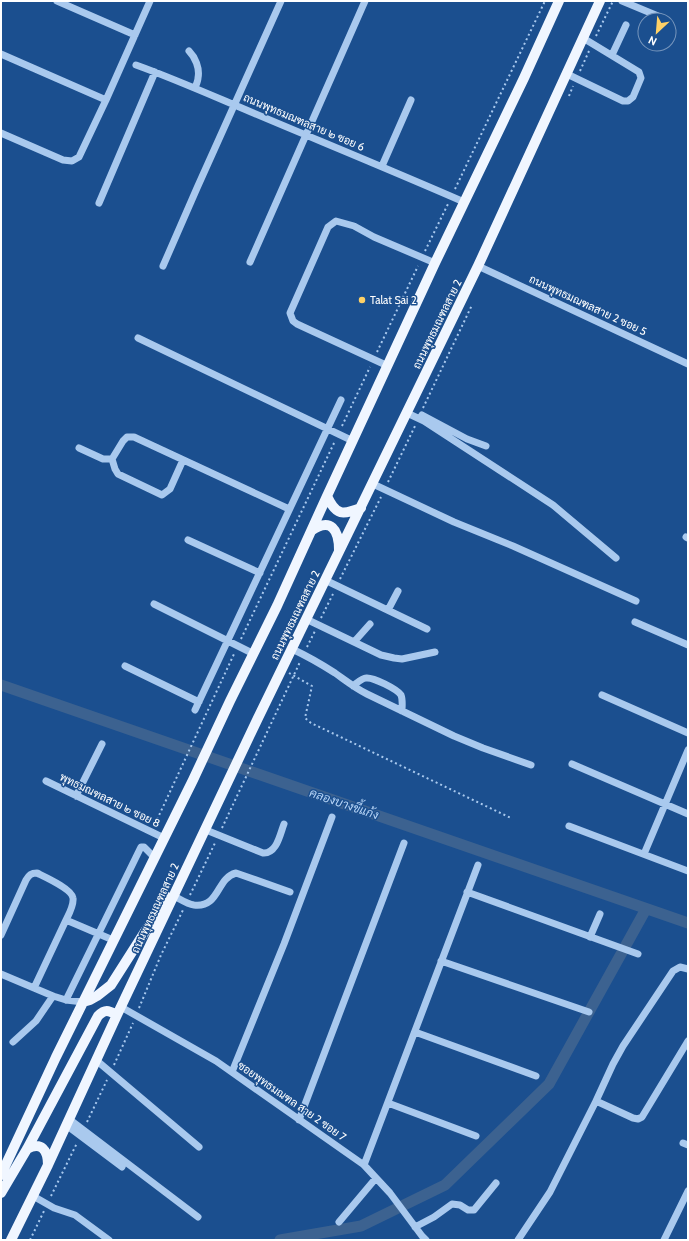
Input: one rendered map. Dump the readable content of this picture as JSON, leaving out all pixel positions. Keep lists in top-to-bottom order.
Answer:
{
  "streets": {
    "main road": ["ถนนพุทธมณฑลสาย 2"],
    "street": [
      "ถนนพุทธมณฑลสาย ๒ ซอย 6",
      "ถนนพุทธมณฑลสาย 2 ซอย 5",
      "พุทธมณฑลสาย ๒ ซอย 8",
      "ซอยพุทธมณฑล สาย 2 ซอย 7"
    ]
  },
  "crossings": [
    ["ถนนพุทธมณฑลสาย ๒ ซอย 6", "ถนนพุทธมณฑลสาย 2"],
    ["ถนนพุทธมณฑลสาย 2 ซอย 5", "ถนนพุทธมณฑลสาย 2"],
    ["ถนนพุทธมณฑลสาย 2", "พุทธมณฑลสาย ๒ ซอย 8"],
    ["ถนนพุทธมณฑลสาย 2", "ซอยพุทธมณฑล สาย 2 ซอย 7"]
  ],
  "water": ["คลองบางขี้แก้ง"],
  "places": ["Talat Sai 2"],
  "north": "bottom left"
}
